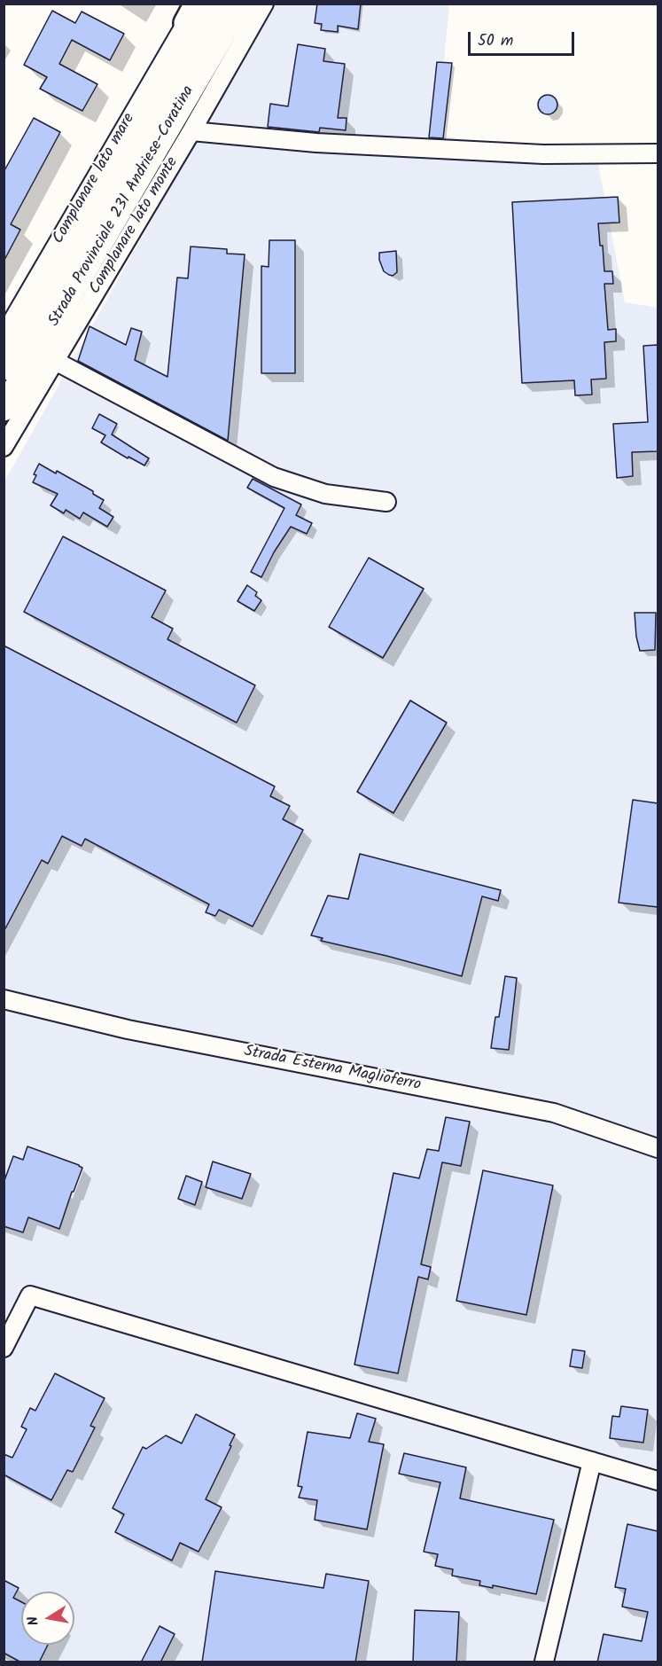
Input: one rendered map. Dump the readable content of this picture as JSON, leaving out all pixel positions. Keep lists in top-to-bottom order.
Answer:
{
  "streets": {
    "highway": ["Strada Provinciale 231 Andriese-Coratina"],
    "street": ["Complanare lato mare", "Complanare lato monte", "Strada Esterna Maglioferro"]
  },
  "scale_bar": "50 m",
  "north": "left"
}
